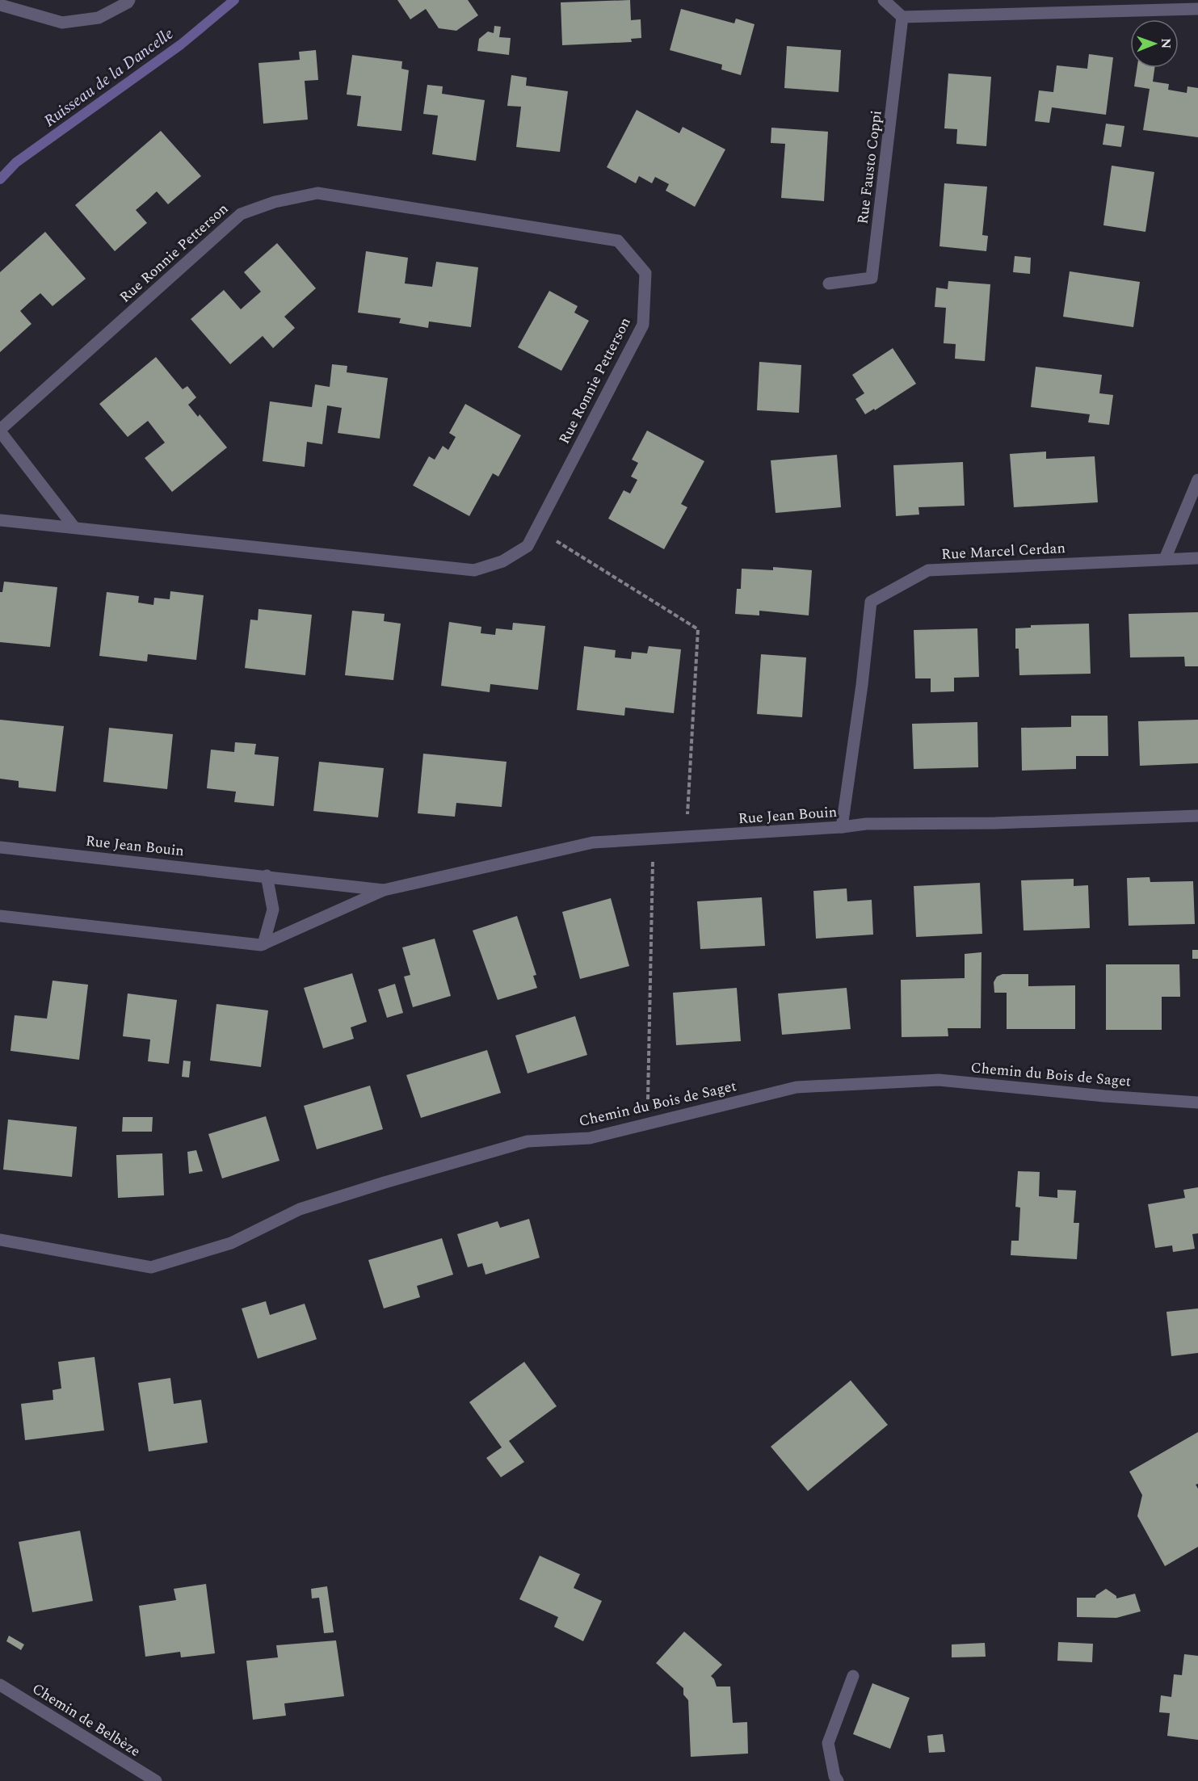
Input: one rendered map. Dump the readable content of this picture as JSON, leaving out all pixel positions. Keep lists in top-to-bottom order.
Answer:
{
  "streets": {
    "street": [
      "Rue Fausto Coppi",
      "Rue Ronnie Petterson",
      "Rue Marcel Cerdan",
      "Rue Jean Bouin",
      "Chemin du Bois de Saget",
      "Chemin de Belbèze"
    ]
  },
  "crossings": [
    ["Rue Marcel Cerdan", "Rue Jean Bouin"]
  ],
  "water": ["Ruisseau de la Dancelle"],
  "north": "right"
}
